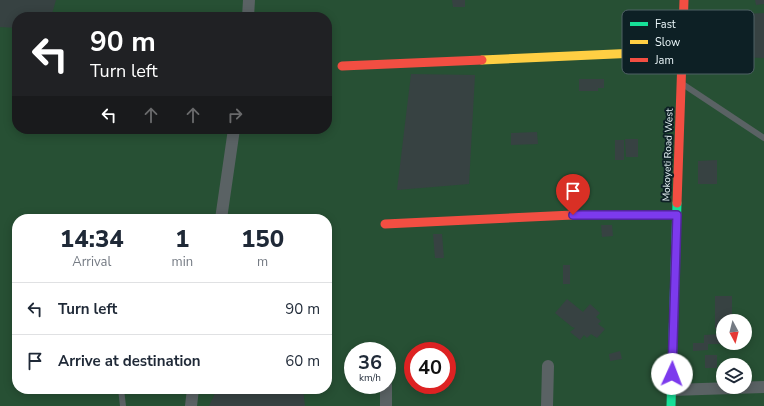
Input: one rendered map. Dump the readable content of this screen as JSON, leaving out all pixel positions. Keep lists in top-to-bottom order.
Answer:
{
  "streets": {
    "street": ["Mokoyeti Road West"]
  },
  "legend": ["Fast", "Slow", "Jam"],
  "north": "bottom",
  "page": {
    "turn": ["90 m", "Turn left"],
    "eta": [
      "14:34",
      "Arrival",
      "1",
      "min",
      "150",
      "m"
    ],
    "list": [
      {
        "name": "Turn left",
        "value": "90 m"
      },
      {
        "name": "Arrive at destination",
        "value": "60 m"
      }
    ],
    "speed": "36 km/h",
    "limit": "40"
  }
}
